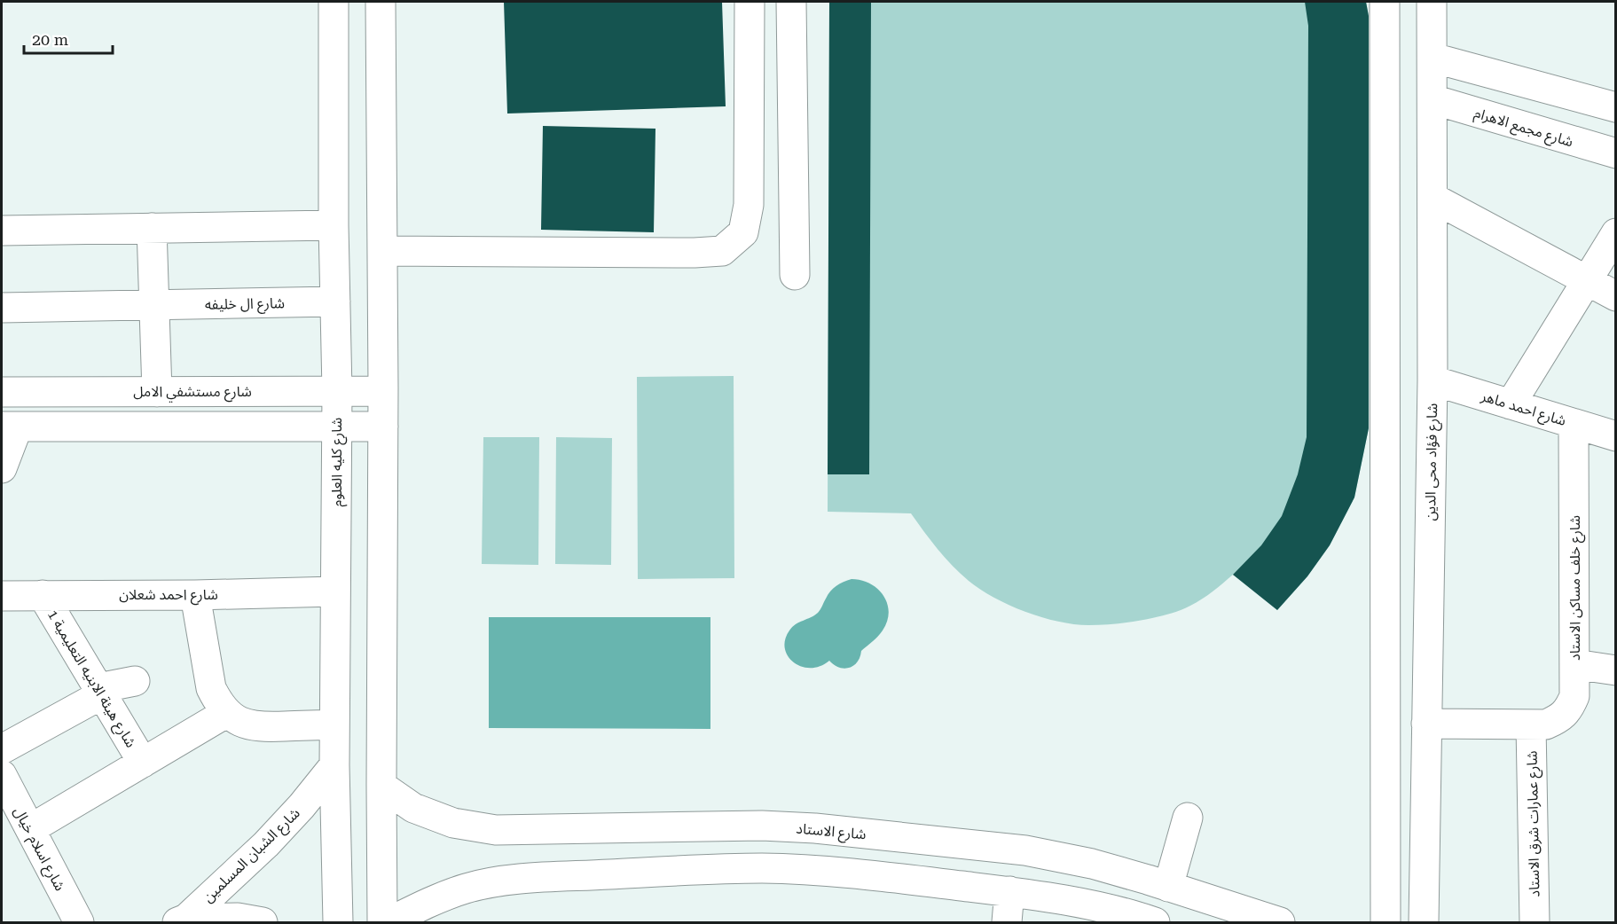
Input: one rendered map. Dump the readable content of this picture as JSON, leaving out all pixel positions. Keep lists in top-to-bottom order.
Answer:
{
  "streets": {
    "street": [
      "شارع مجمع الاهرام",
      "شارع ال خليفه",
      "شارع مستشفي الامل",
      "شارع احمد ماهر",
      "شارع كليه العلوم",
      "شارع فؤاد محى الدين",
      "شارع خلف مساكن الاستاد",
      "شارع احمد شعلان",
      "شارع هيئة الابنيه التعليمية 1",
      "شارع عمارات شرق الاستاد",
      "شارع الاستاد",
      "شارع اسلام خيال",
      "شارع الشبان المسلمين"
    ]
  },
  "crossings": [
    ["شارع مجمع الاهرام", "شارع فؤاد محى الدين"],
    ["شارع ال خليفه", "شارع كليه العلوم"],
    ["شارع مستشفي الامل", "شارع كليه العلوم"],
    ["شارع احمد ماهر", "شارع فؤاد محى الدين"],
    ["شارع احمد ماهر", "شارع خلف مساكن الاستاد"],
    ["شارع كليه العلوم", "شارع احمد شعلان"],
    ["شارع كليه العلوم", "شارع الشبان المسلمين"],
    ["شارع خلف مساكن الاستاد", "شارع عمارات شرق الاستاد"],
    ["شارع احمد شعلان", "شارع هيئة الابنيه التعليمية 1"]
  ],
  "scale_bar": "20 m"
}
